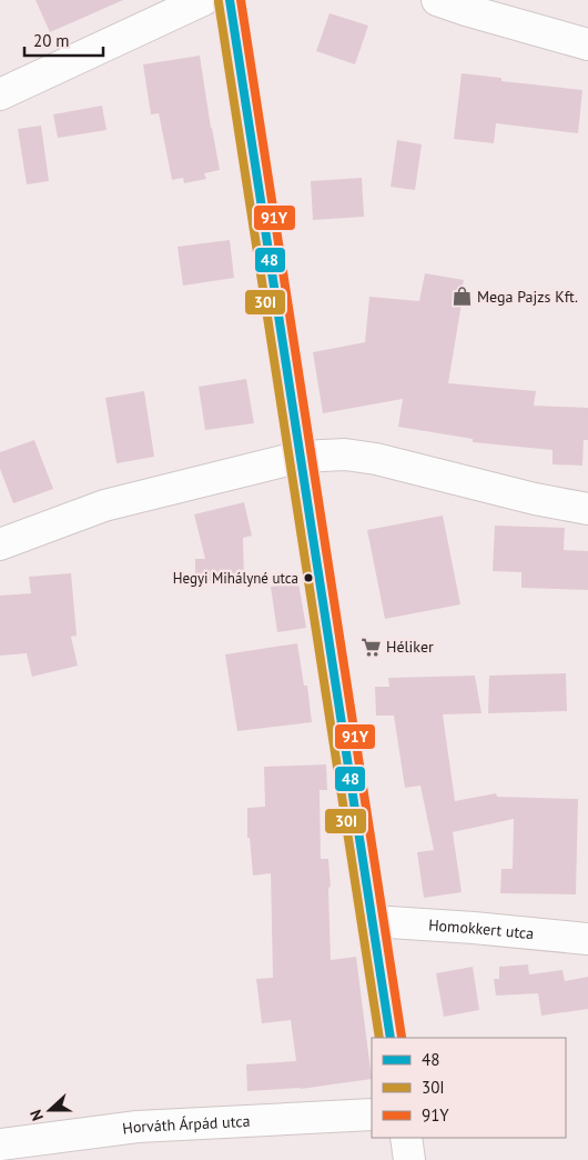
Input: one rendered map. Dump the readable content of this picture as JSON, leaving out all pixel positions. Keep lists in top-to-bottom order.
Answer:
{
  "streets": {
    "street": ["Homokkert utca", "Horváth Árpád utca"]
  },
  "places": {
    "shop": ["Mega Pajzs Kft."],
    "other": ["Hegyi Mihályné utca"],
    "supermarket": ["Héliker"]
  },
  "lines": ["transit line 48", "transit line 91Y", "transit line 30I"],
  "legend": ["48", "30I", "91Y"],
  "scale_bar": "20 m",
  "north": "left"
}
